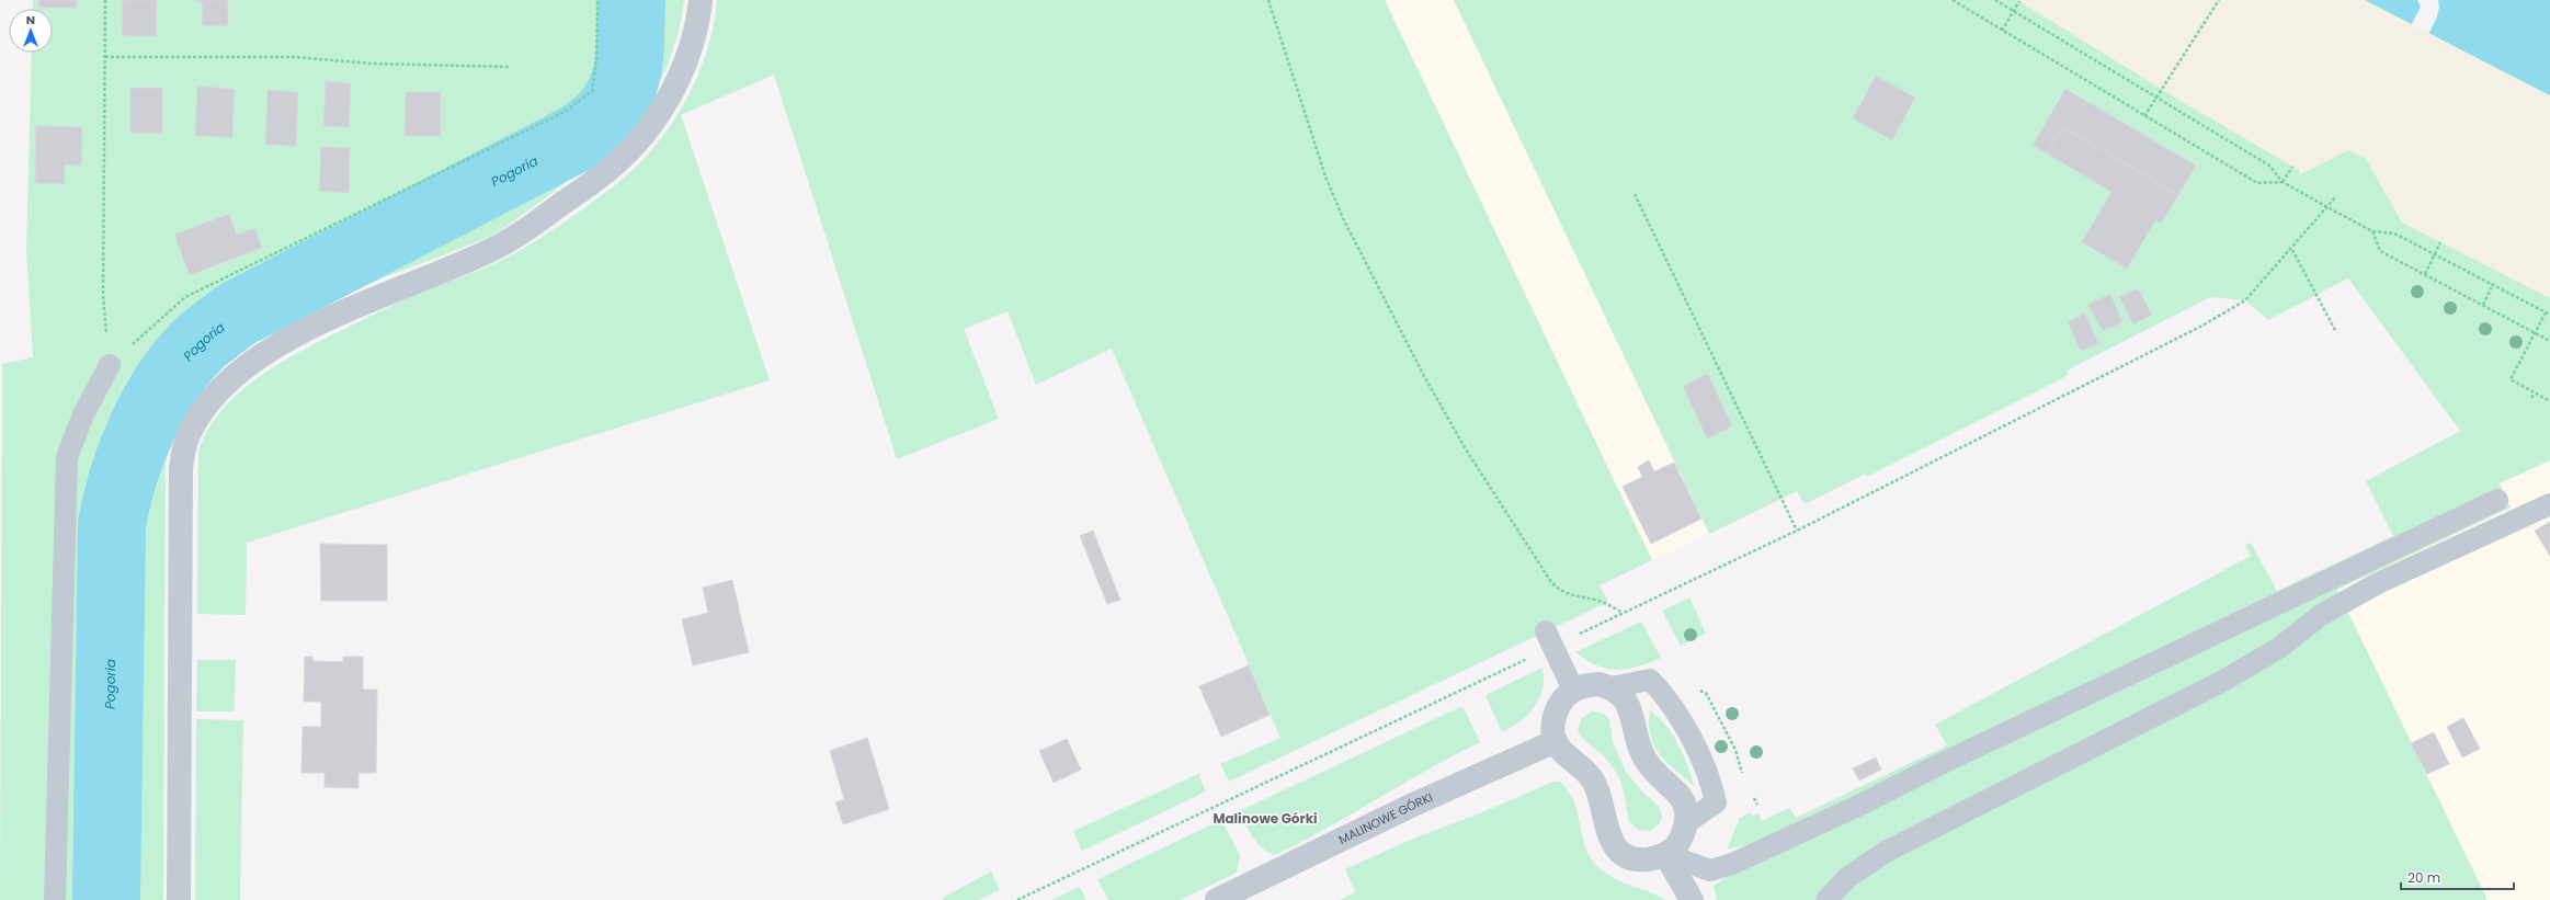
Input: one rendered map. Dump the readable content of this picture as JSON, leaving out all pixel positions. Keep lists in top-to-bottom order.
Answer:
{
  "streets": {
    "street": ["MALINOWE GÓRKI"]
  },
  "districts": ["Malinowe Górki"],
  "water": ["Pogoria"],
  "scale_bar": "20 m",
  "north": "top"
}
